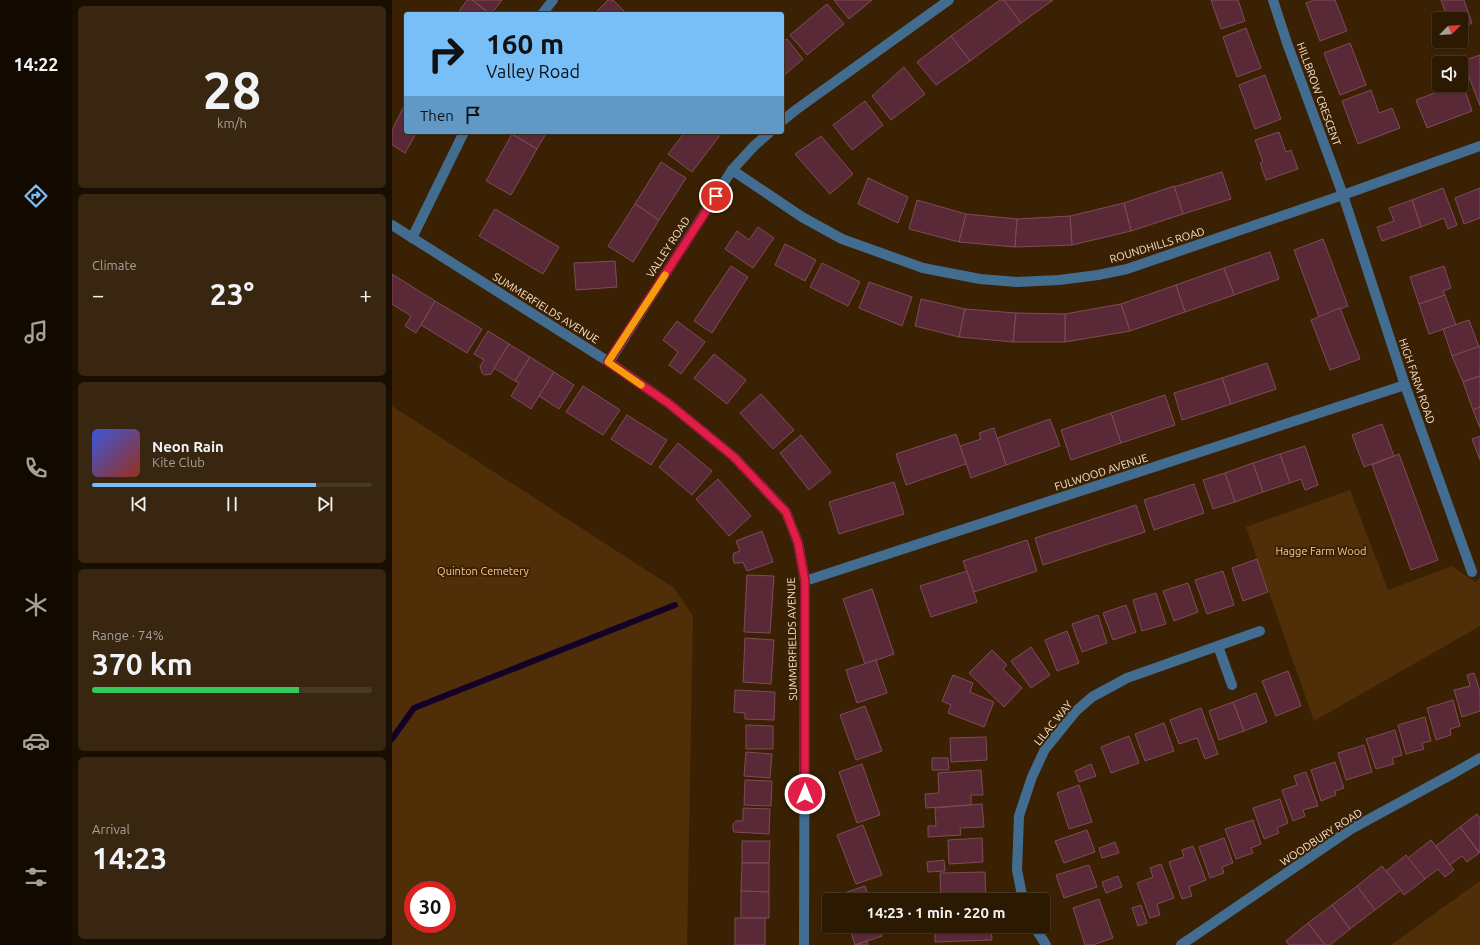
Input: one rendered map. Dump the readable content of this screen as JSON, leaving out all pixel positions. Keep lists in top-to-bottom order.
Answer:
{
  "streets": {
    "street": [
      "HILLBROW CRESCENT",
      "ROUNDHILLS ROAD",
      "VALLEY ROAD",
      "SUMMERFIELDS AVENUE",
      "HIGH FARM ROAD",
      "FULWOOD AVENUE",
      "LILAC WAY",
      "WOODBURY ROAD"
    ]
  },
  "crossings": [
    ["HILLBROW CRESCENT", "ROUNDHILLS ROAD"],
    ["HILLBROW CRESCENT", "HIGH FARM ROAD"],
    ["ROUNDHILLS ROAD", "VALLEY ROAD"],
    ["ROUNDHILLS ROAD", "HIGH FARM ROAD"],
    ["VALLEY ROAD", "SUMMERFIELDS AVENUE"],
    ["SUMMERFIELDS AVENUE", "FULWOOD AVENUE"],
    ["HIGH FARM ROAD", "FULWOOD AVENUE"]
  ],
  "parks": ["Hagge Farm Wood", "Quinton Cemetery"],
  "north": "top right",
  "page": {
    "tabs": "14:22",
    "tile": [
      ["28", "km/h"],
      "Climate",
      ["Range · 74%", "370 km"],
      ["Arrival", "14:23"]
    ],
    "turn": ["160 m", "Valley Road"],
    "then": "Then",
    "heat": ["−", "23°", "+"],
    "song": ["Neon Rain", "Kite Club"],
    "limit": "30",
    "trip": "14:23 · 1 min · 220 m"
  }
}
